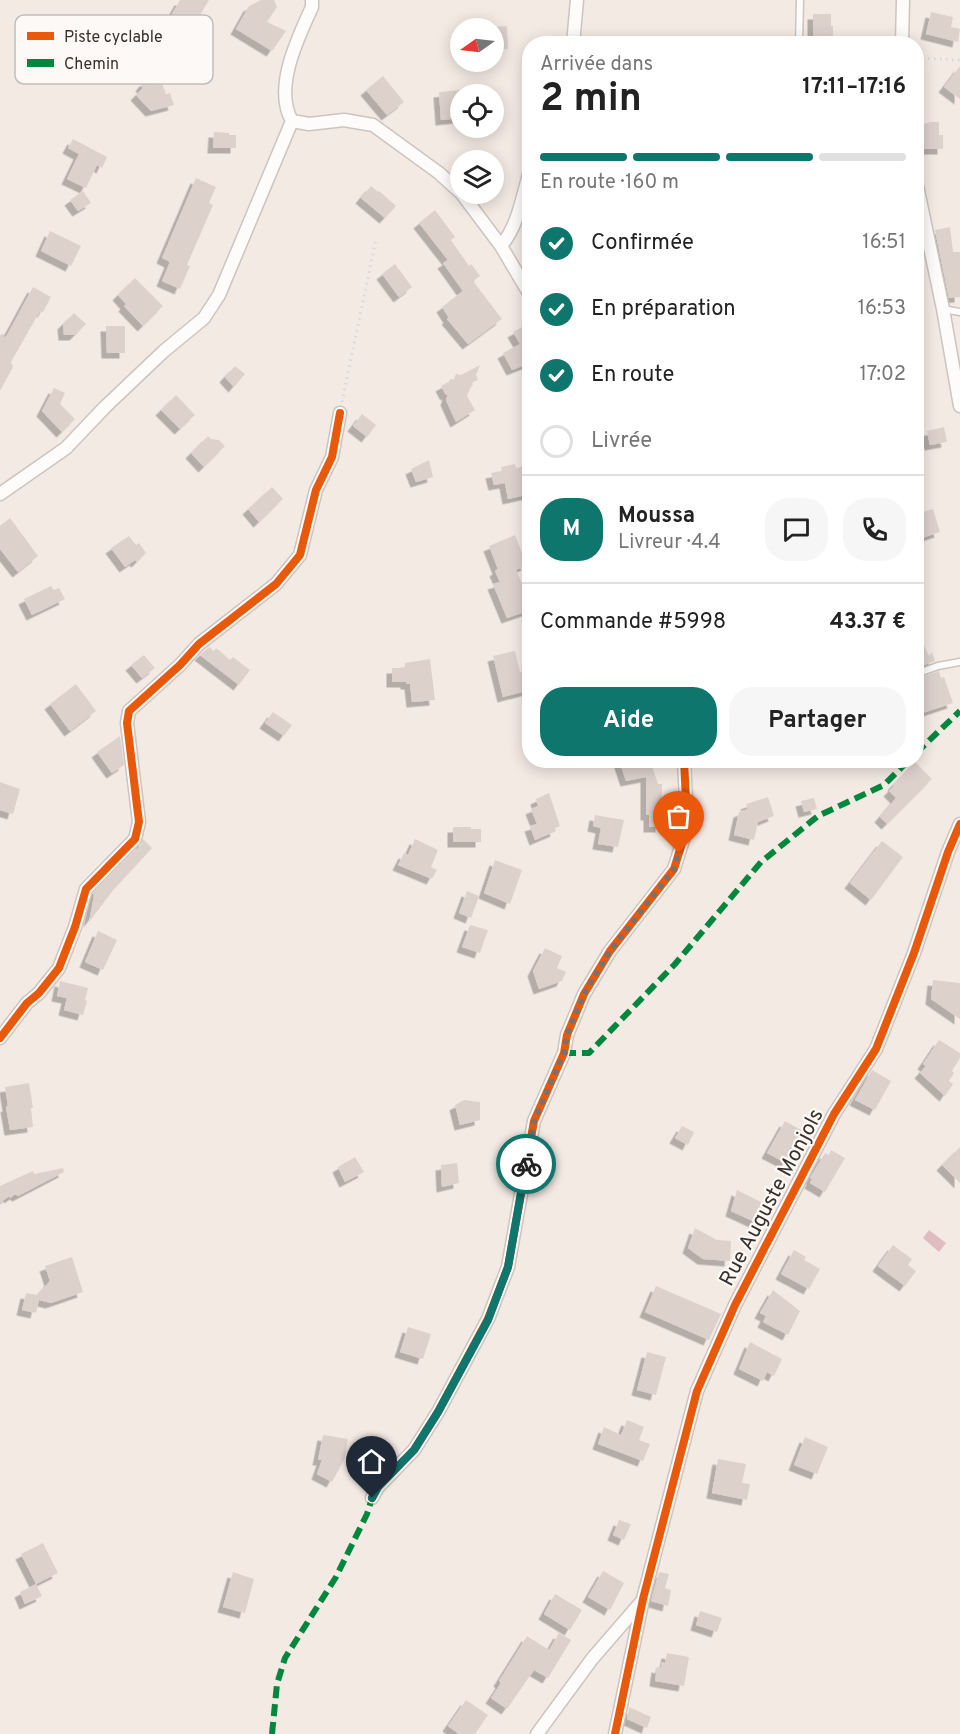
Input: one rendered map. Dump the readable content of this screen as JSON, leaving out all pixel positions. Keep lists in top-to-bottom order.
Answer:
{
  "streets": {
    "street": ["Rue Auguste Monjols"]
  },
  "legend": ["Piste cyclable", "Chemin"],
  "north": "left",
  "page": {
    "heading": ["2 min", "Arrivée dans", "17:11–17:16"],
    "panel": [
      "Moussa",
      "Livreur · 4.4",
      "Commande #5998",
      "43.37 €"
    ],
    "bar": "En route · 160 m",
    "list": [
      ["Confirmée", "16:51"],
      ["En préparation", "16:53"],
      ["En route", "17:02"],
      "Livrée"
    ],
    "round": "M",
    "buttons": ["Aide", "Partager"]
  }
}
